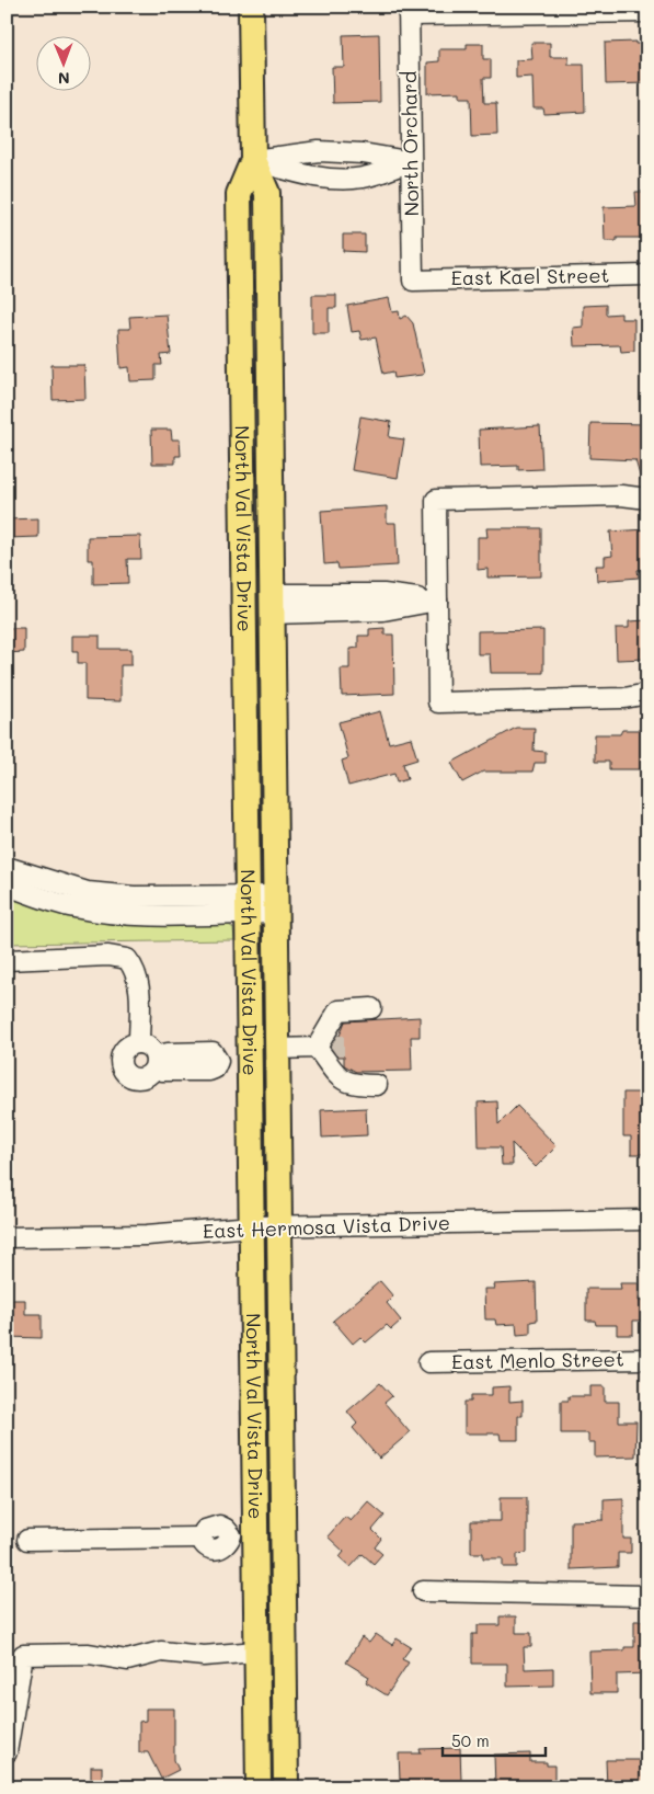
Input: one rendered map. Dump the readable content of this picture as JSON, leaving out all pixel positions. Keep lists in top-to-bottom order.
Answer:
{
  "streets": {
    "main road": ["North Val Vista Drive"],
    "street": [
      "North Orchard",
      "East Kael Street",
      "East Hermosa Vista Drive",
      "East Menlo Street"
    ]
  },
  "crossings": [
    ["North Orchard", "East Kael Street"],
    ["North Val Vista Drive", "East Hermosa Vista Drive"]
  ],
  "scale_bar": "50 m",
  "north": "bottom"
}
